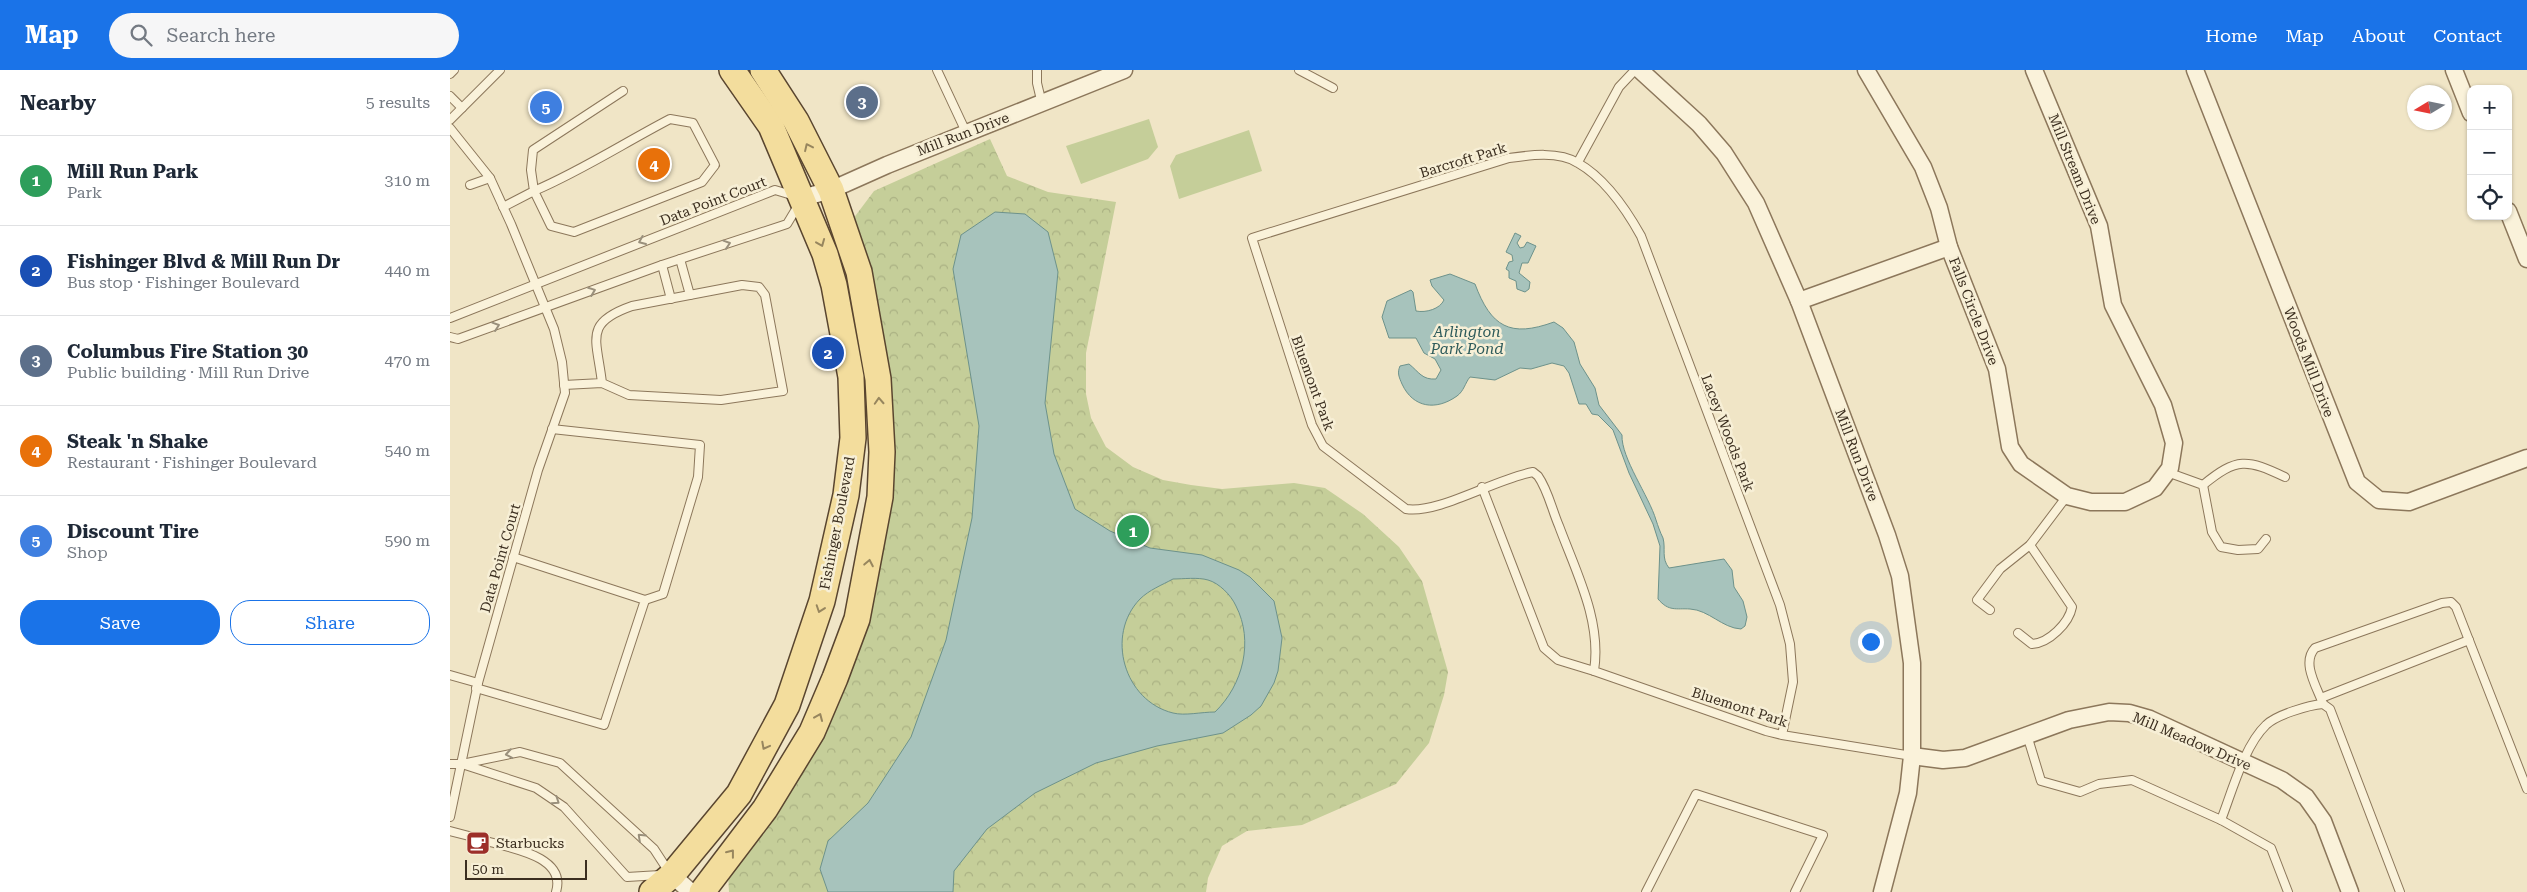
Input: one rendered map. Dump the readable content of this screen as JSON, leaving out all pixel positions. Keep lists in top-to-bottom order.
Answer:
{
  "streets": {
    "main road": ["Fishinger Boulevard"],
    "street": [
      "Mill Run Drive",
      "Mill Stream Drive",
      "Falls Circle Drive",
      "Woods Mill Drive",
      "Mill Meadow Drive"
    ],
    "lane": [
      "Barcroft Park",
      "Data Point Court",
      "Bluemont Park",
      "Lacey Woods Park"
    ]
  },
  "crossings": [
    ["Mill Run Drive", "Data Point Court"],
    ["Mill Run Drive", "Falls Circle Drive"],
    ["Mill Run Drive", "Bluemont Park"],
    ["Mill Run Drive", "Fishinger Boulevard"],
    ["Mill Run Drive", "Mill Meadow Drive"],
    ["Barcroft Park", "Bluemont Park"],
    ["Barcroft Park", "Lacey Woods Park"],
    ["Mill Stream Drive", "Falls Circle Drive"],
    ["Data Point Court", "Fishinger Boulevard"],
    ["Bluemont Park", "Lacey Woods Park"],
    ["Bluemont Park", "Mill Meadow Drive"]
  ],
  "water": ["Arlington Park Pond"],
  "places": {
    "cafe": ["Starbucks"]
  },
  "scale_bar": "50 m",
  "north": "left",
  "page": {
    "header": "Map",
    "search": "Search here",
    "nav": [
      "Home",
      "Map",
      "About",
      "Contact"
    ],
    "heading": ["Nearby", "5 results"],
    "pins": [
      "3",
      "5",
      "4",
      "2",
      "1"
    ],
    "map_buttons": ["+", "−"],
    "list": [
      {
        "mark": "1",
        "name": "Mill Run Park",
        "note": "Park",
        "value": "310 m"
      },
      {
        "mark": "2",
        "name": "Fishinger Blvd & Mill Run Dr",
        "note": "Bus stop · Fishinger Boulevard",
        "value": "440 m"
      },
      {
        "mark": "3",
        "name": "Columbus Fire Station 30",
        "note": "Public building · Mill Run Drive",
        "value": "470 m"
      },
      {
        "mark": "4",
        "name": "Steak 'n Shake",
        "note": "Restaurant · Fishinger Boulevard",
        "value": "540 m"
      },
      {
        "mark": "5",
        "name": "Discount Tire",
        "note": "Shop",
        "value": "590 m"
      }
    ],
    "buttons": ["Save", "Share"],
    "scale": "50 m"
  }
}
